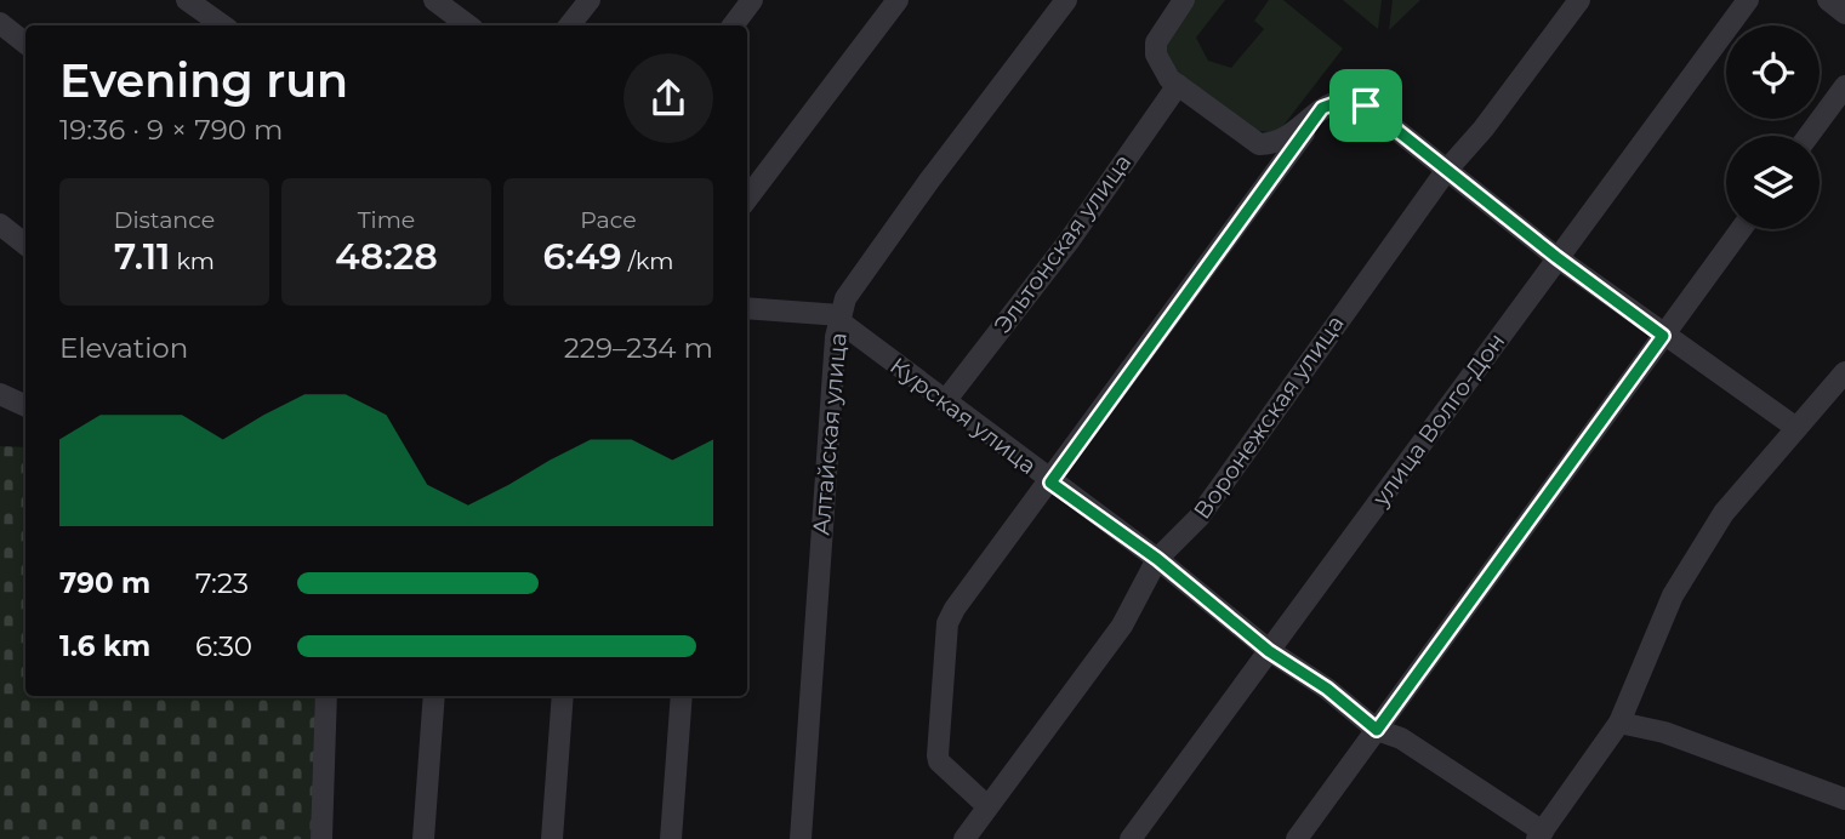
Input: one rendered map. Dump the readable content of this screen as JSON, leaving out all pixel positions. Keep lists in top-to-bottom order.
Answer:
{
  "streets": {
    "street": [
      "Эльтонская улица",
      "Курская улица",
      "Воронежская улица",
      "улица Волго-Дон",
      "Алтайская улица"
    ]
  },
  "crossings": [
    ["Эльтонская улица", "Курская улица"],
    ["Курская улица", "Воронежская улица"],
    ["Курская улица", "улица Волго-Дон"],
    ["Курская улица", "Алтайская улица"]
  ],
  "page": {
    "heading": ["Evening run", "19:36 · 9 × 790 m"],
    "stats": [
      ["Distance", "7.11 km"],
      ["Time", "48:28"],
      ["Pace", "6:49 /km"]
    ],
    "chart": ["Elevation", "229–234 m"],
    "list": [
      {
        "name": "790 m",
        "note": "7:23"
      },
      {
        "name": "1.6 km",
        "note": "6:30"
      }
    ]
  }
}
